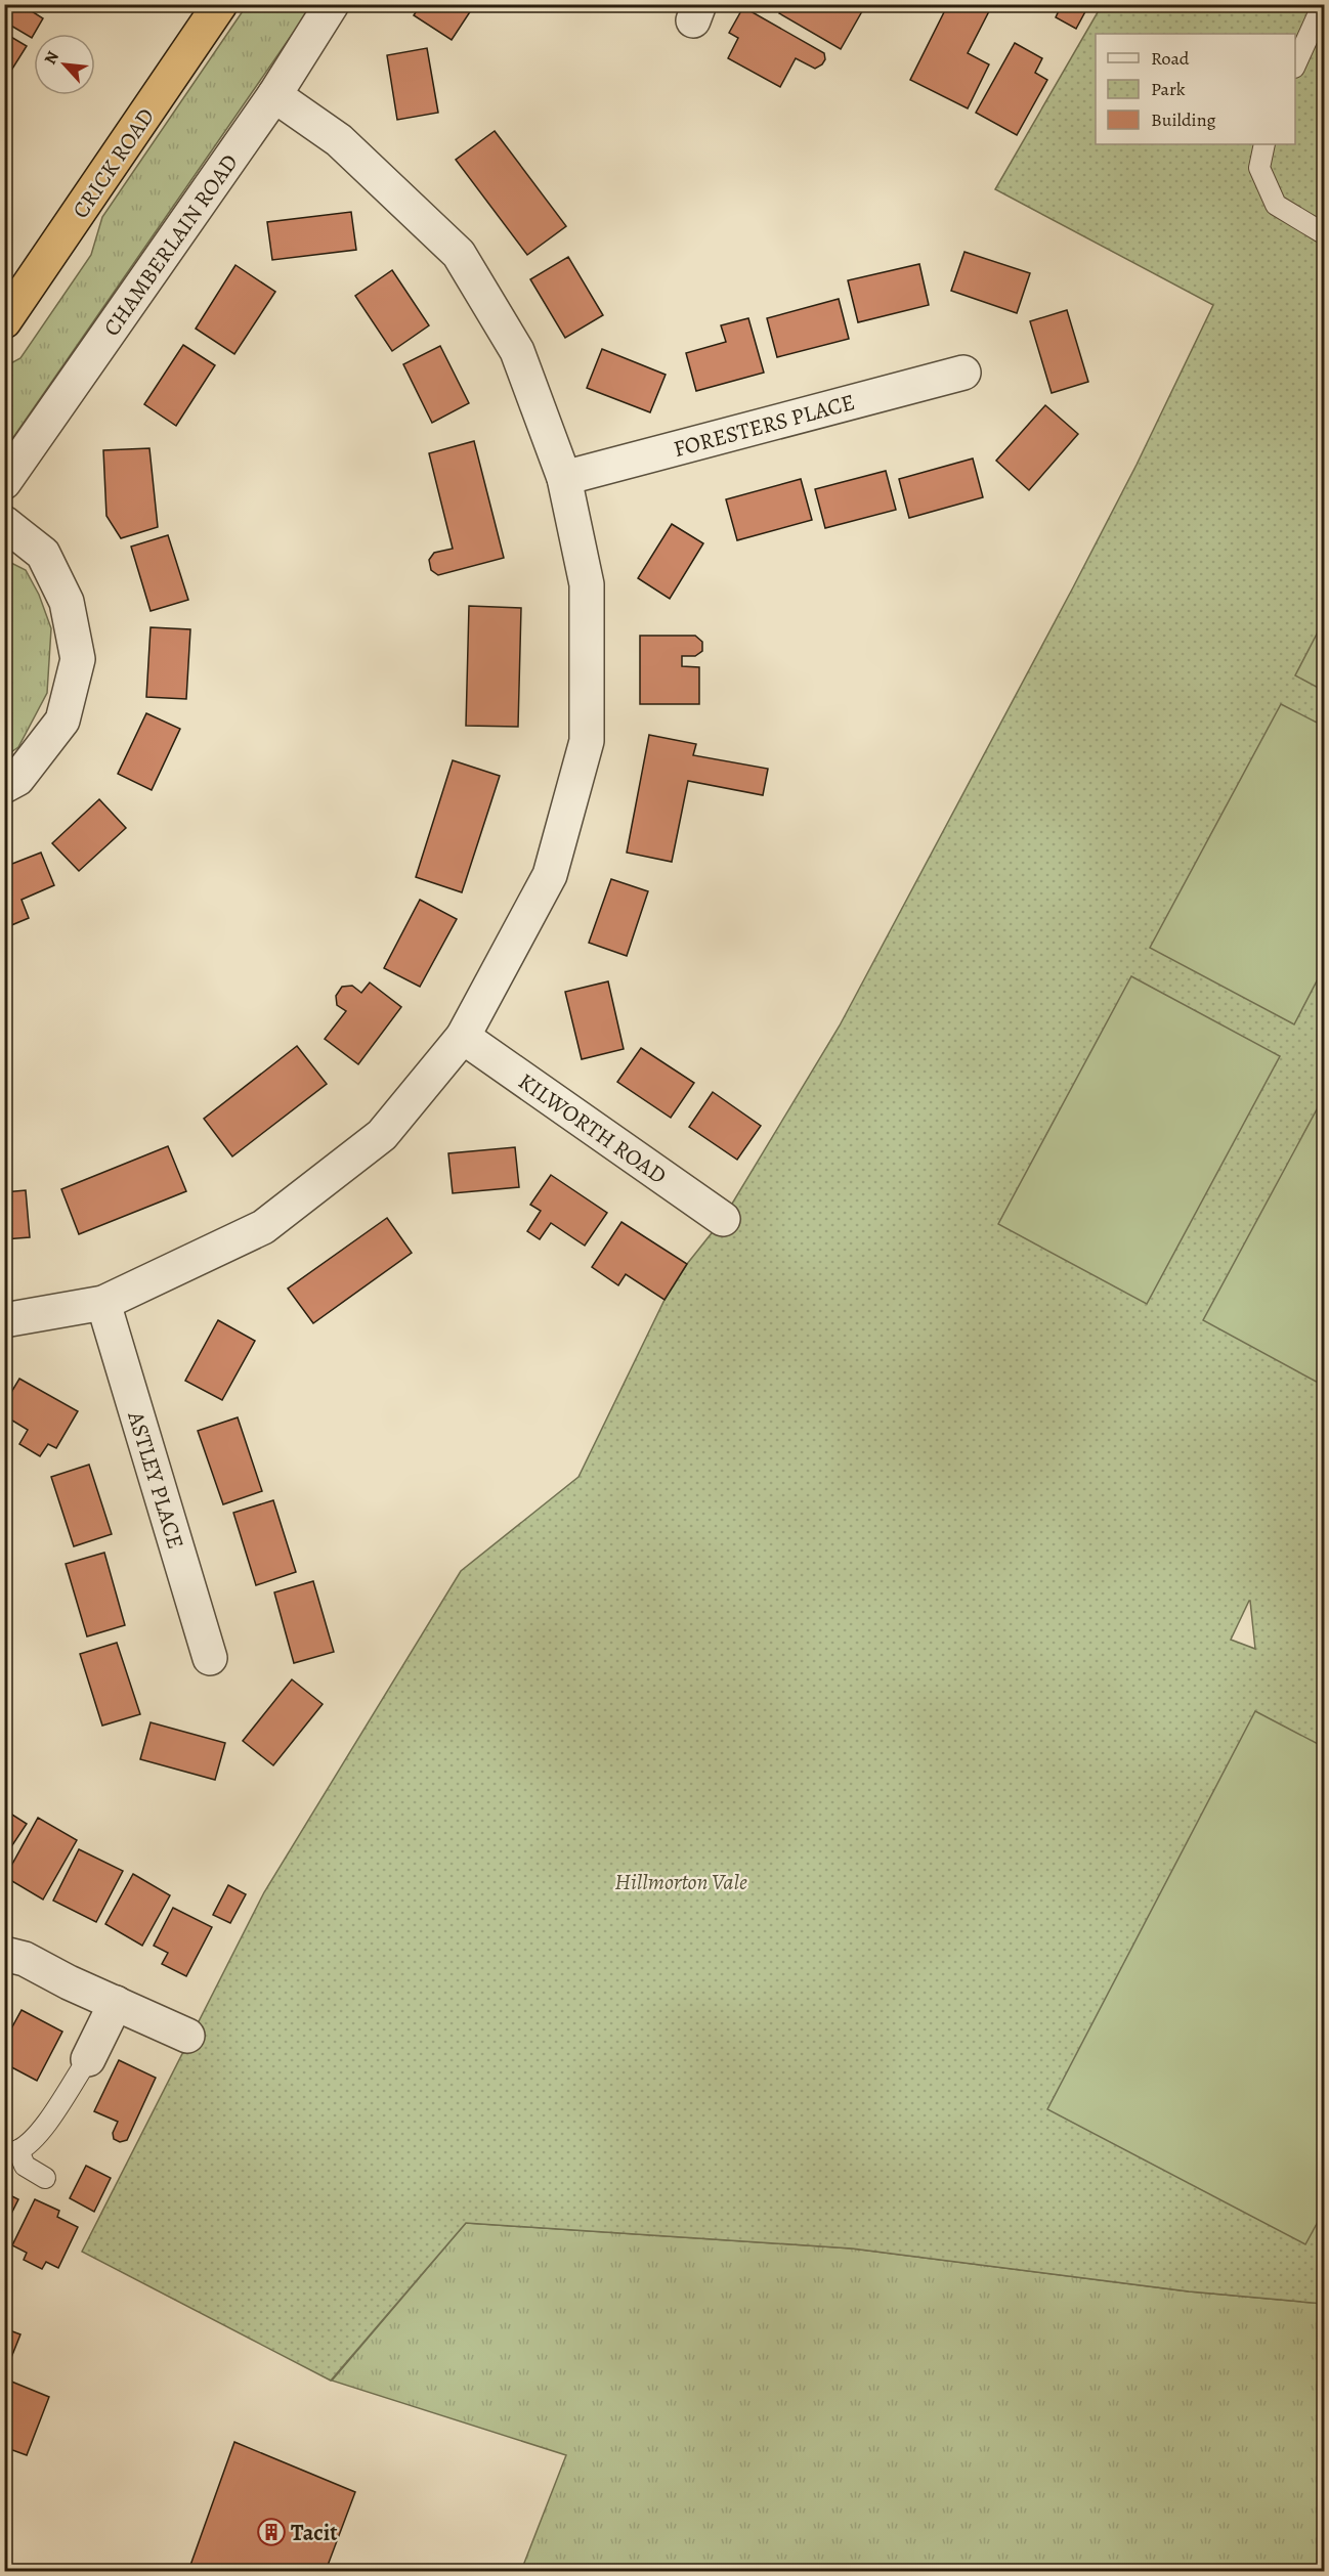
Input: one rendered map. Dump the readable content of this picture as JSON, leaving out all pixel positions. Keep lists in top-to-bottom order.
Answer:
{
  "streets": {
    "highway": ["CRICK ROAD"],
    "street": [
      "CHAMBERLAIN ROAD",
      "FORESTERS PLACE",
      "KILWORTH ROAD",
      "ASTLEY PLACE"
    ]
  },
  "parks": ["Hillmorton Vale"],
  "places": {
    "building": ["Tacit"]
  },
  "legend": ["Road", "Park", "Building"],
  "north": "top left"
}
